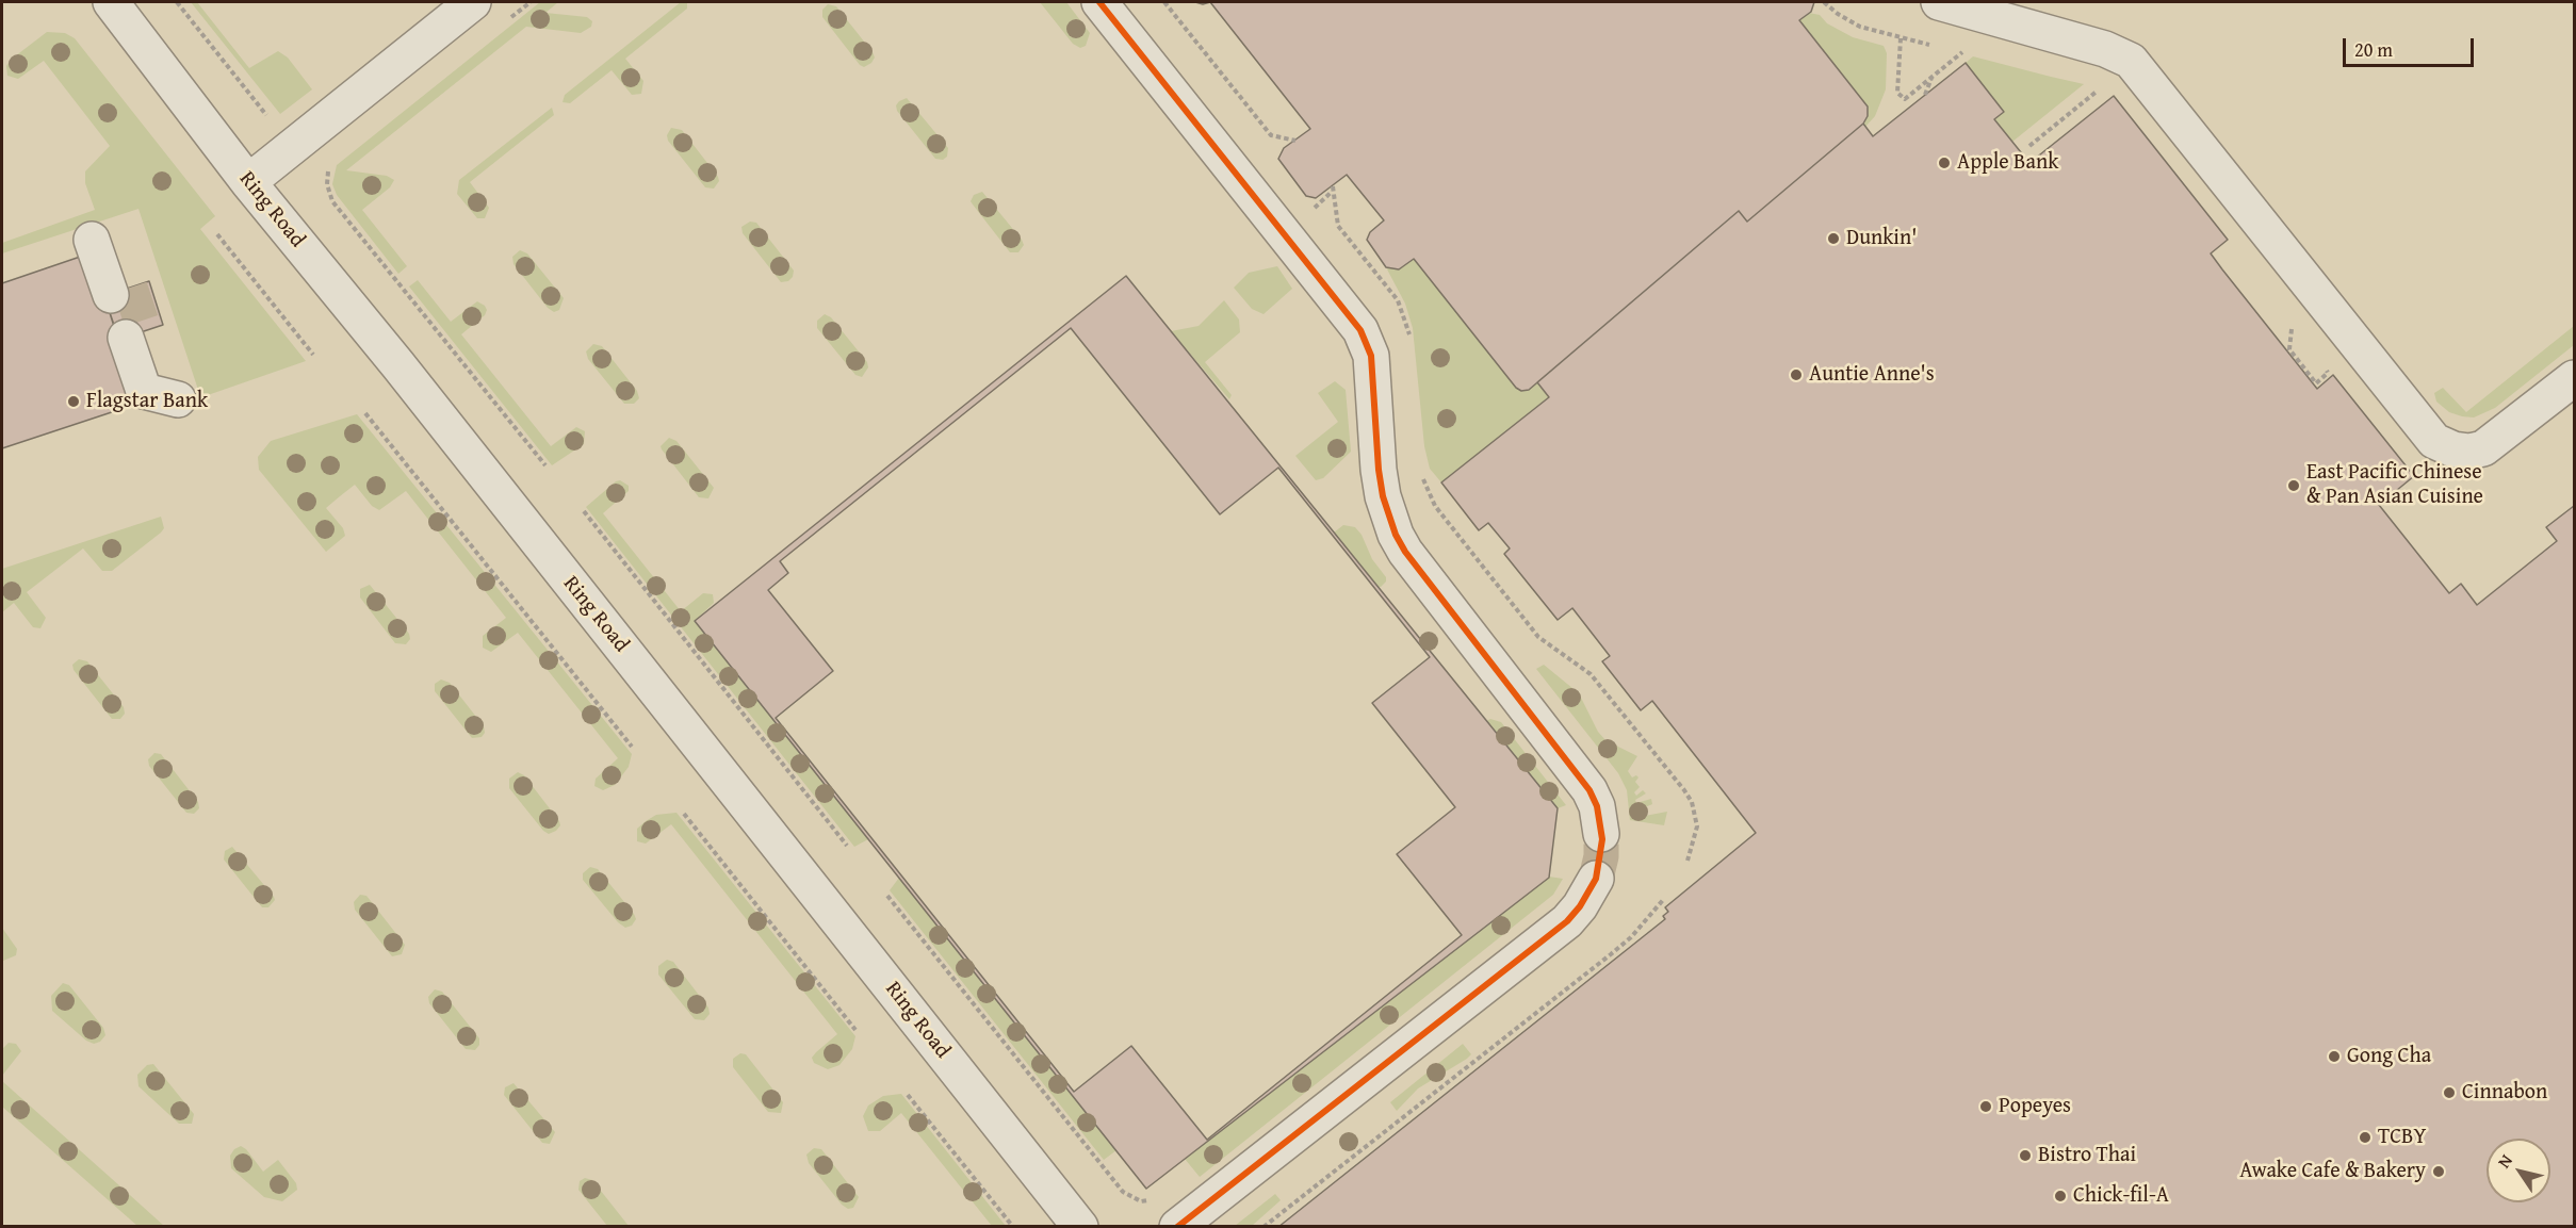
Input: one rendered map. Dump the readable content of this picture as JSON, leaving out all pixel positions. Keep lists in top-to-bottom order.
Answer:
{
  "streets": {
    "lane": ["Ring Road"]
  },
  "places": [
    "Apple Bank",
    "Dunkin'",
    "Auntie Anne's",
    "Flagstar Bank",
    "East Pacific Chinese & Pan Asian Cuisine",
    "Gong Cha",
    "Cinnabon",
    "Popeyes",
    "TCBY",
    "Bistro Thai",
    "Awake Cafe & Bakery",
    "Chick-fil-A"
  ],
  "scale_bar": "20 m",
  "north": "top left"
}
